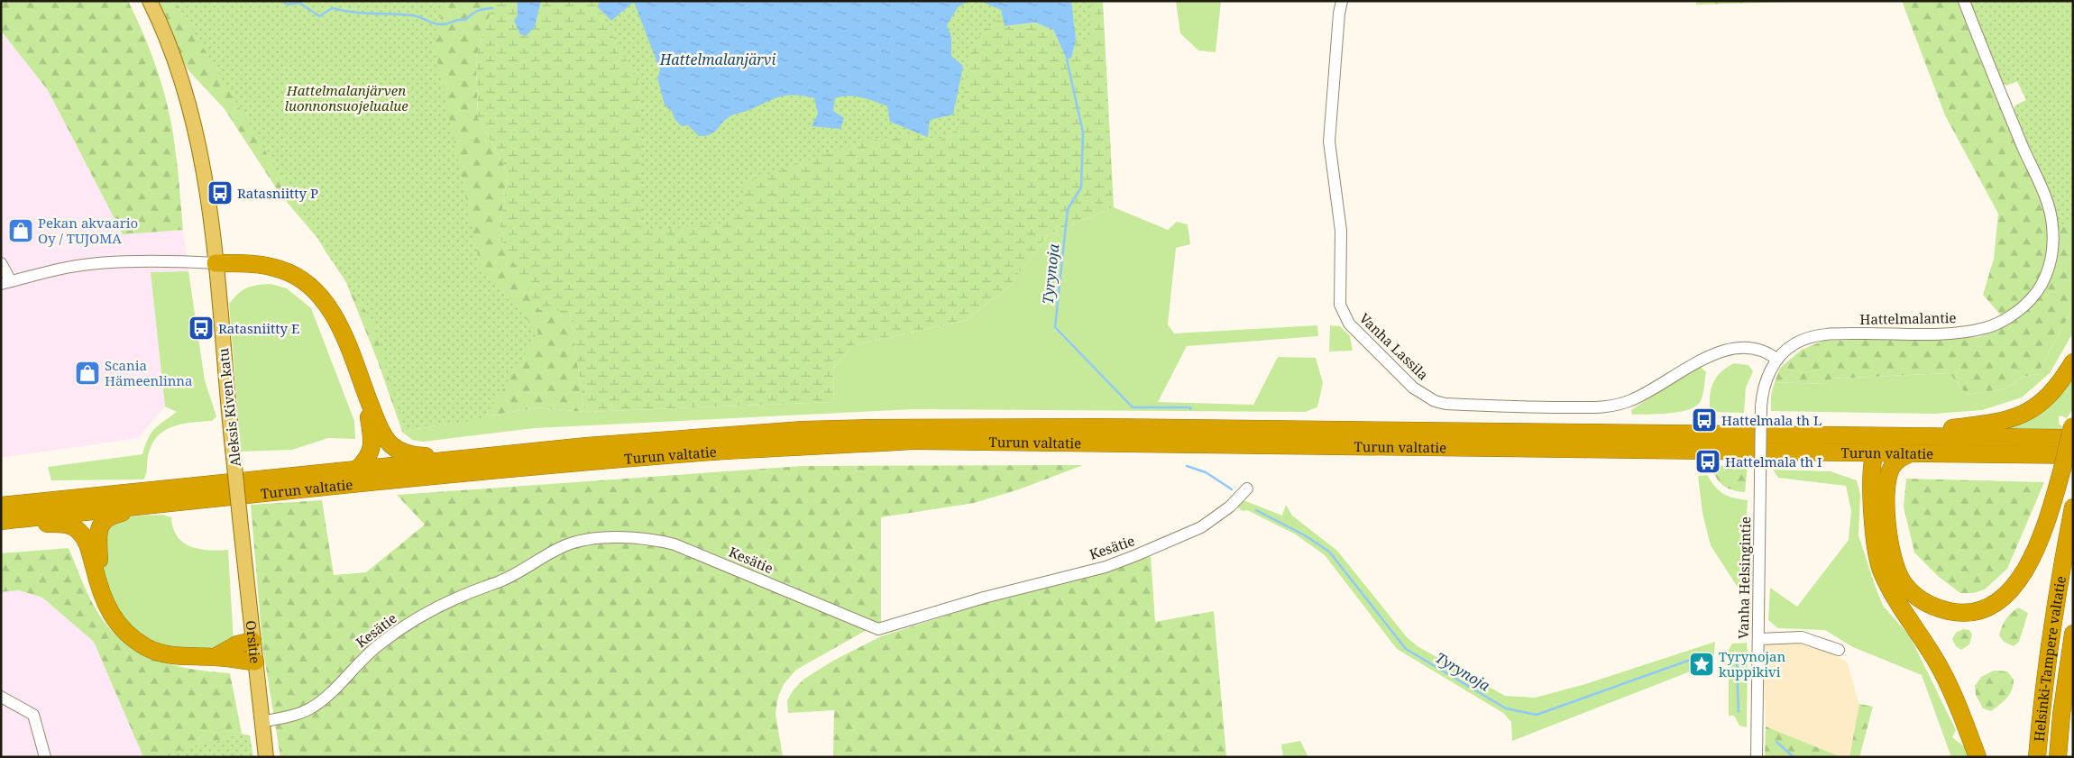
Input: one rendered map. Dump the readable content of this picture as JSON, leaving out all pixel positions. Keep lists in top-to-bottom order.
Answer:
{
  "streets": {
    "highway": ["Turun valtatie", "Helsinki-Tampere valtatie"],
    "main road": ["Aleksis Kiven katu", "Orsitie"],
    "street": [
      "Hattelmalantie",
      "Vanha Lassila",
      "Kesätie",
      "Vanha Helsingintie"
    ]
  },
  "crossings": [
    ["Hattelmalantie", "Vanha Lassila"],
    ["Hattelmalantie", "Vanha Helsingintie"],
    ["Aleksis Kiven katu", "Orsitie"],
    ["Kesätie", "Orsitie"]
  ],
  "water": ["Hattelmalanjärvi", "Tyrynoja"],
  "parks": ["Hattelmalanjärven luonnonsuojelualue"],
  "places": {
    "bus stop": [
      "Ratasniitty P",
      "Ratasniitty E",
      "Hattelmala th L",
      "Hattelmala th I"
    ],
    "shop": ["Pekan akvaario Oy / TUJOMA", "Scania Hämeenlinna"],
    "place": ["Tyrynojan kuppikivi"]
  }
}
